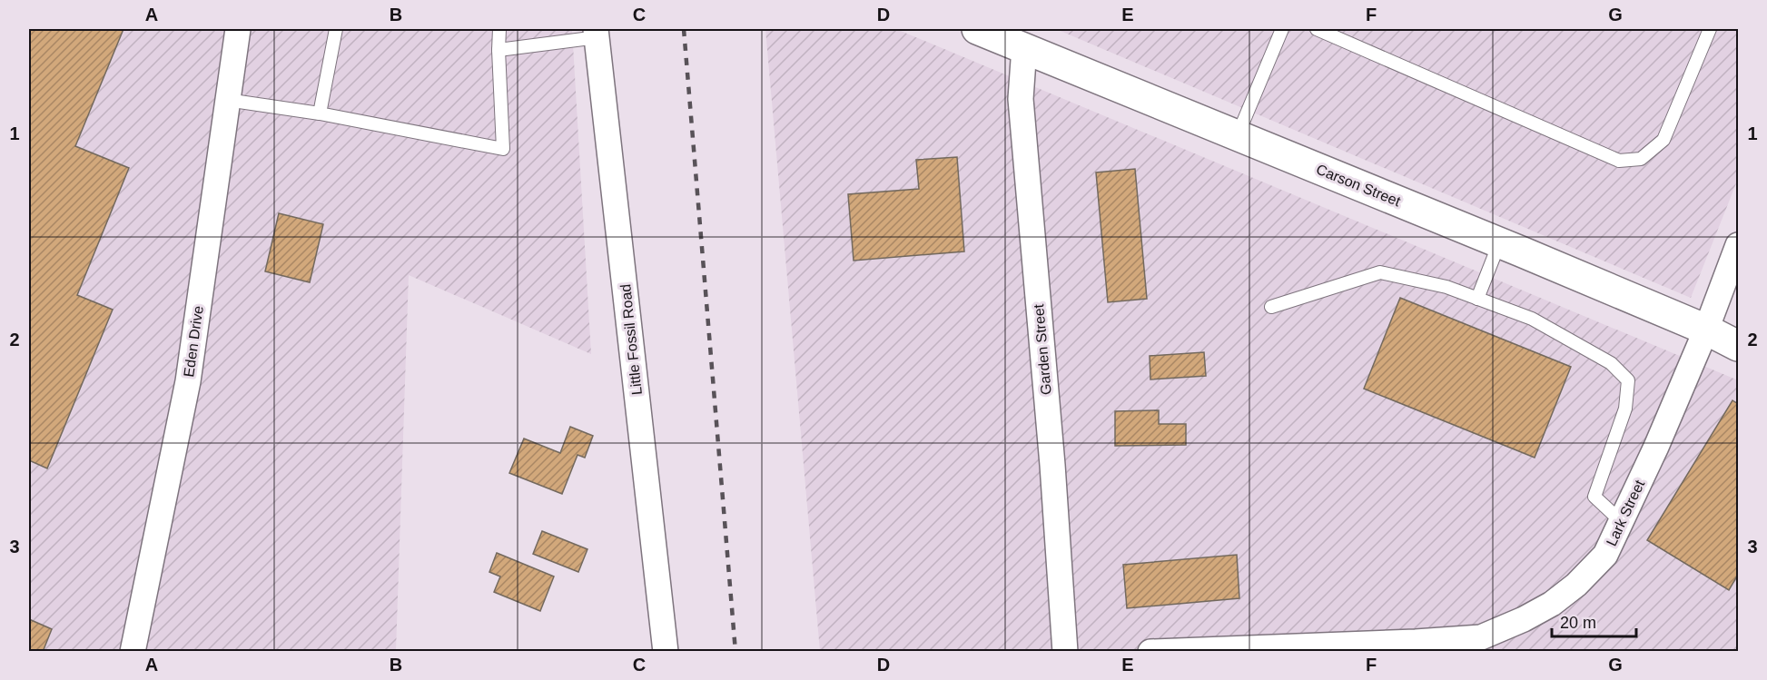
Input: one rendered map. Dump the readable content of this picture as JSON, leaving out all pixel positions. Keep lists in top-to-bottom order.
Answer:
{
  "streets": {
    "street": [
      "Carson Street",
      "Little Fossil Road",
      "Eden Drive",
      "Garden Street",
      "Lark Street"
    ]
  },
  "crossings": [
    ["Carson Street", "Garden Street"],
    ["Carson Street", "Lark Street"]
  ],
  "scale_bar": "20 m",
  "grid": {
    "columns": [
      "A",
      "B",
      "C",
      "D",
      "E",
      "F",
      "G"
    ],
    "rows": ["1", "2", "3"]
  }
}
